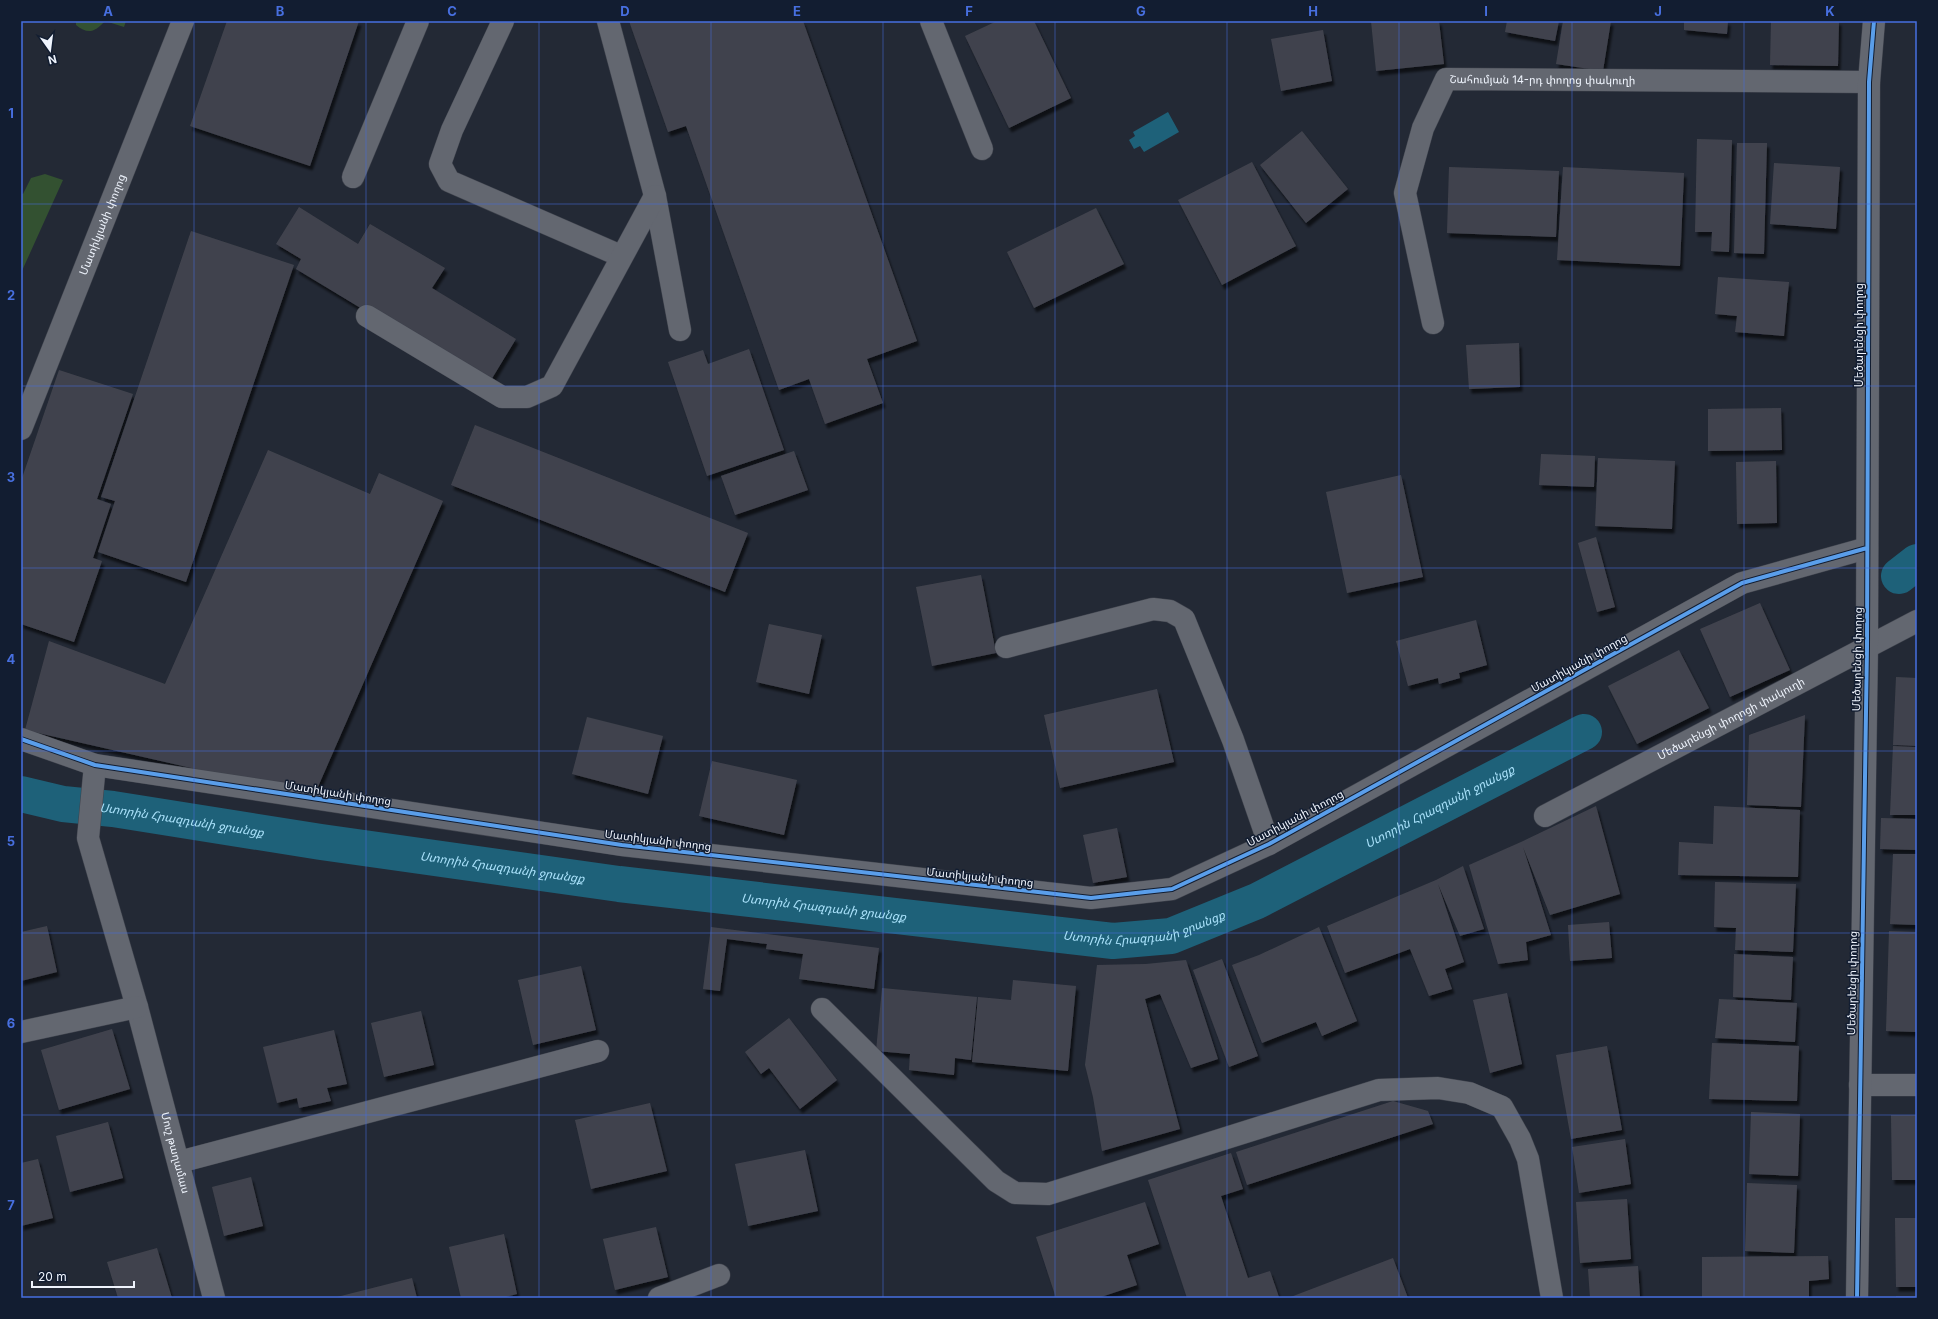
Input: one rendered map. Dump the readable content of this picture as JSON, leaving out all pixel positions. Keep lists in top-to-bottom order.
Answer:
{
  "streets": {
    "street": [
      "Շահումյան 14-րդ փողոց փակուղի",
      "Մատիկյանի փողոց",
      "Մեծարենցի փողոց",
      "Մեծարենցի փողոցի փակուղի",
      "Մուշ թաղամաս"
    ]
  },
  "crossings": [
    ["Շահումյան 14-րդ փողոց փակուղի", "Մեծարենցի փողոց"],
    ["Մատիկյանի փողոց", "Մեծարենցի փողոց"],
    ["Մատիկյանի փողոց", "Մուշ թաղամաս"],
    ["Մեծարենցի փողոց", "Մեծարենցի փողոցի փակուղի"]
  ],
  "water": ["Ստորին Հրազդանի ջրանցք"],
  "scale_bar": "20 m",
  "north": "bottom",
  "grid": {
    "columns": [
      "A",
      "B",
      "C",
      "D",
      "E",
      "F",
      "G",
      "H",
      "I",
      "J",
      "K"
    ],
    "rows": [
      "1",
      "2",
      "3",
      "4",
      "5",
      "6",
      "7"
    ]
  }
}
